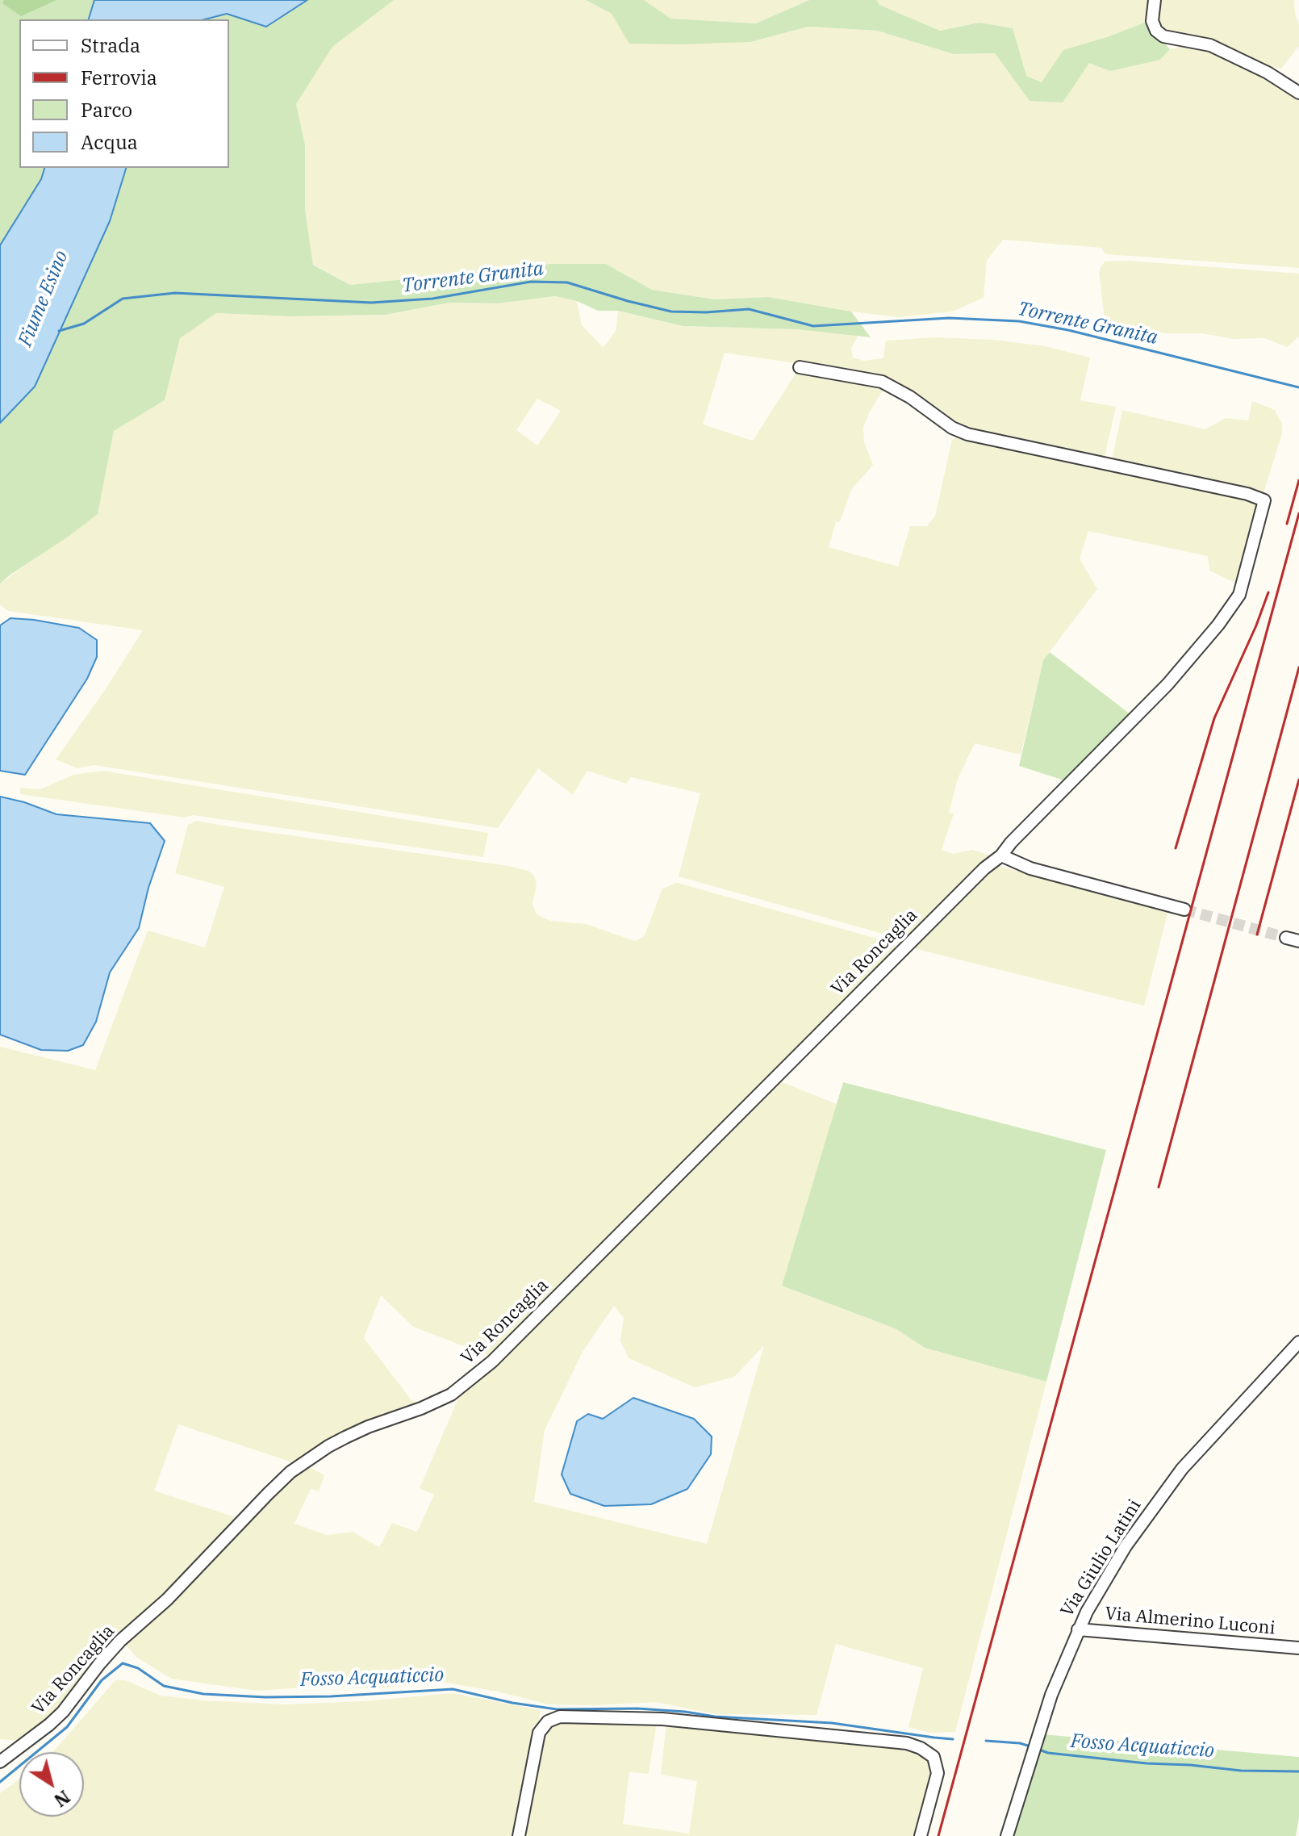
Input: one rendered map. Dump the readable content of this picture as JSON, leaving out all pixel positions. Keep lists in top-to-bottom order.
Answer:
{
  "streets": {
    "street": ["Via Roncaglia", "Via Giulio Latini", "Via Almerino Luconi"]
  },
  "crossings": [
    ["Via Giulio Latini", "Via Almerino Luconi"]
  ],
  "water": ["Torrente Granita", "Fiume Esino", "Fosso Acquaticcio"],
  "legend": [
    "Strada",
    "Ferrovia",
    "Parco",
    "Acqua"
  ],
  "north": "bottom right"
}
